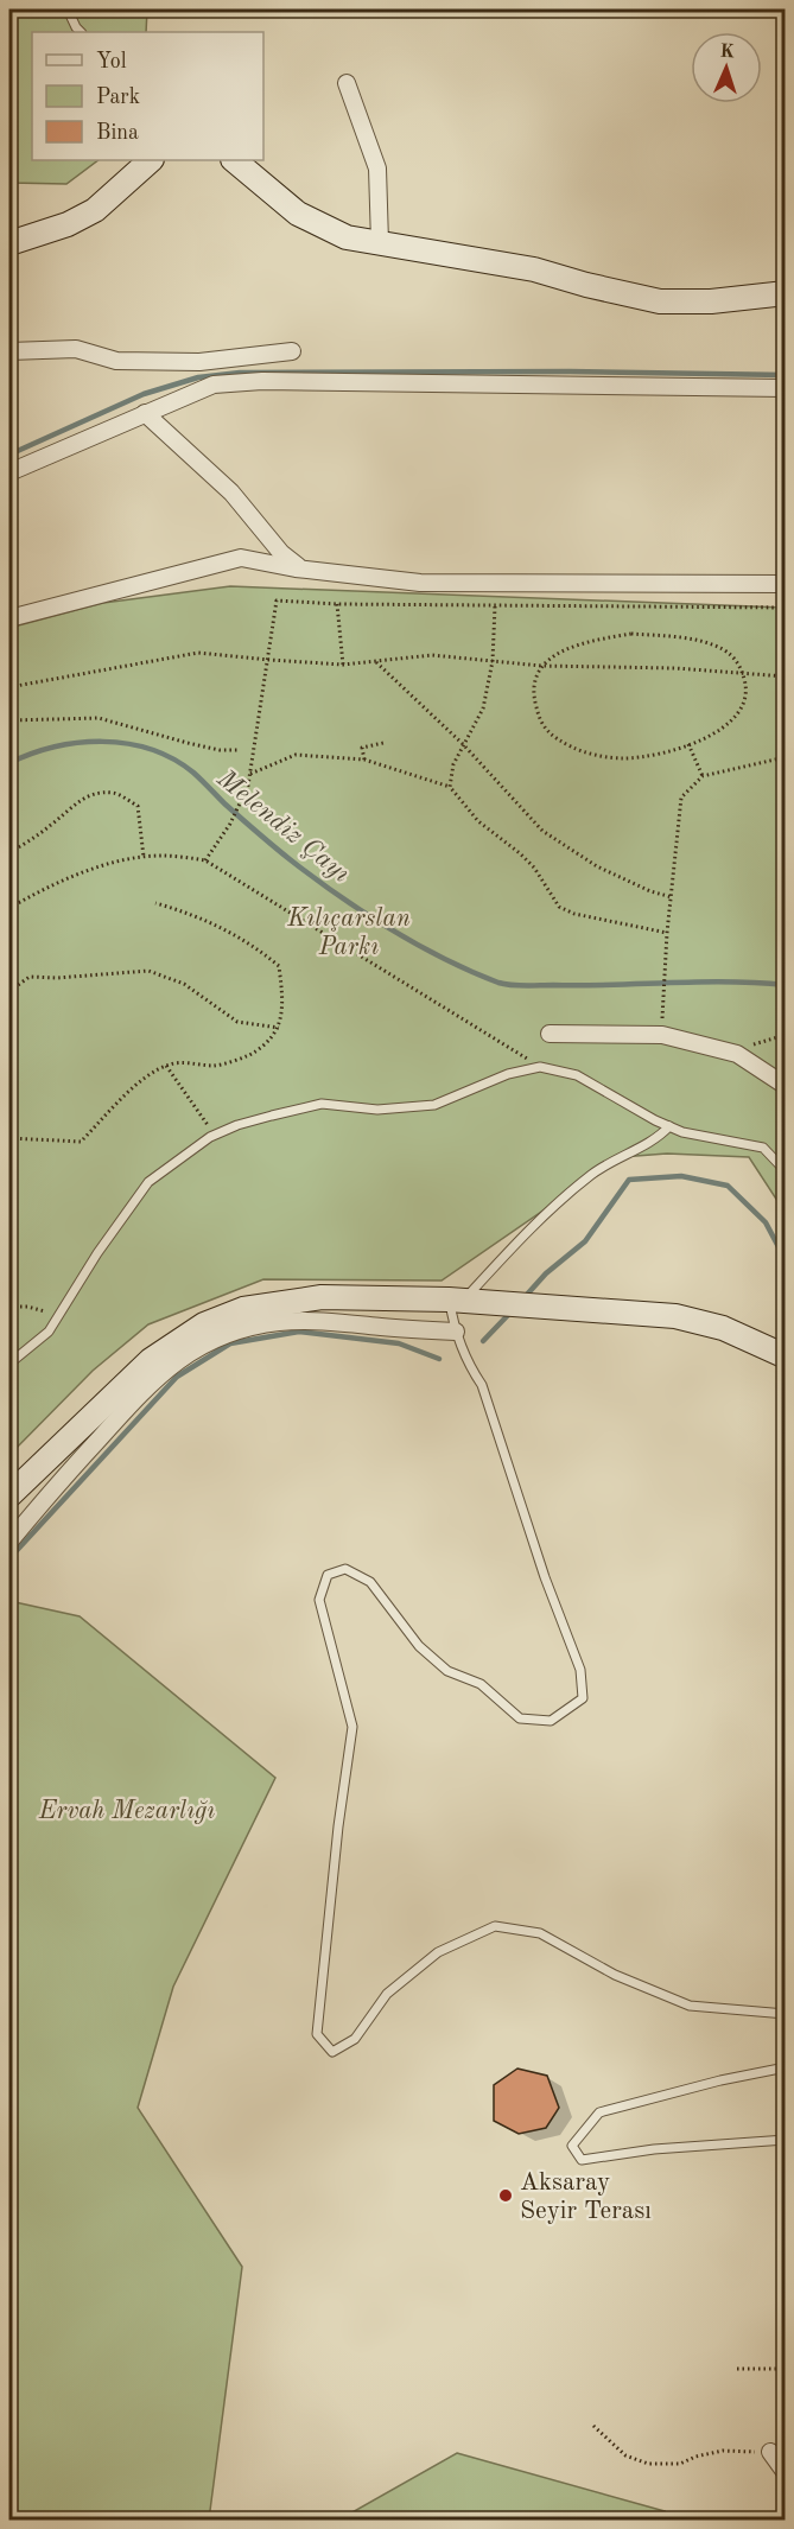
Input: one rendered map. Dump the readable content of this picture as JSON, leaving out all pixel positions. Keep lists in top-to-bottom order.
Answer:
{
  "water": ["Melendiz Çayı"],
  "parks": ["Kılıçarslan Parkı", "Ervah Mezarlığı"],
  "places": ["Aksaray Seyir Terası"],
  "legend": ["Yol", "Park", "Bina"],
  "north": "top"
}
